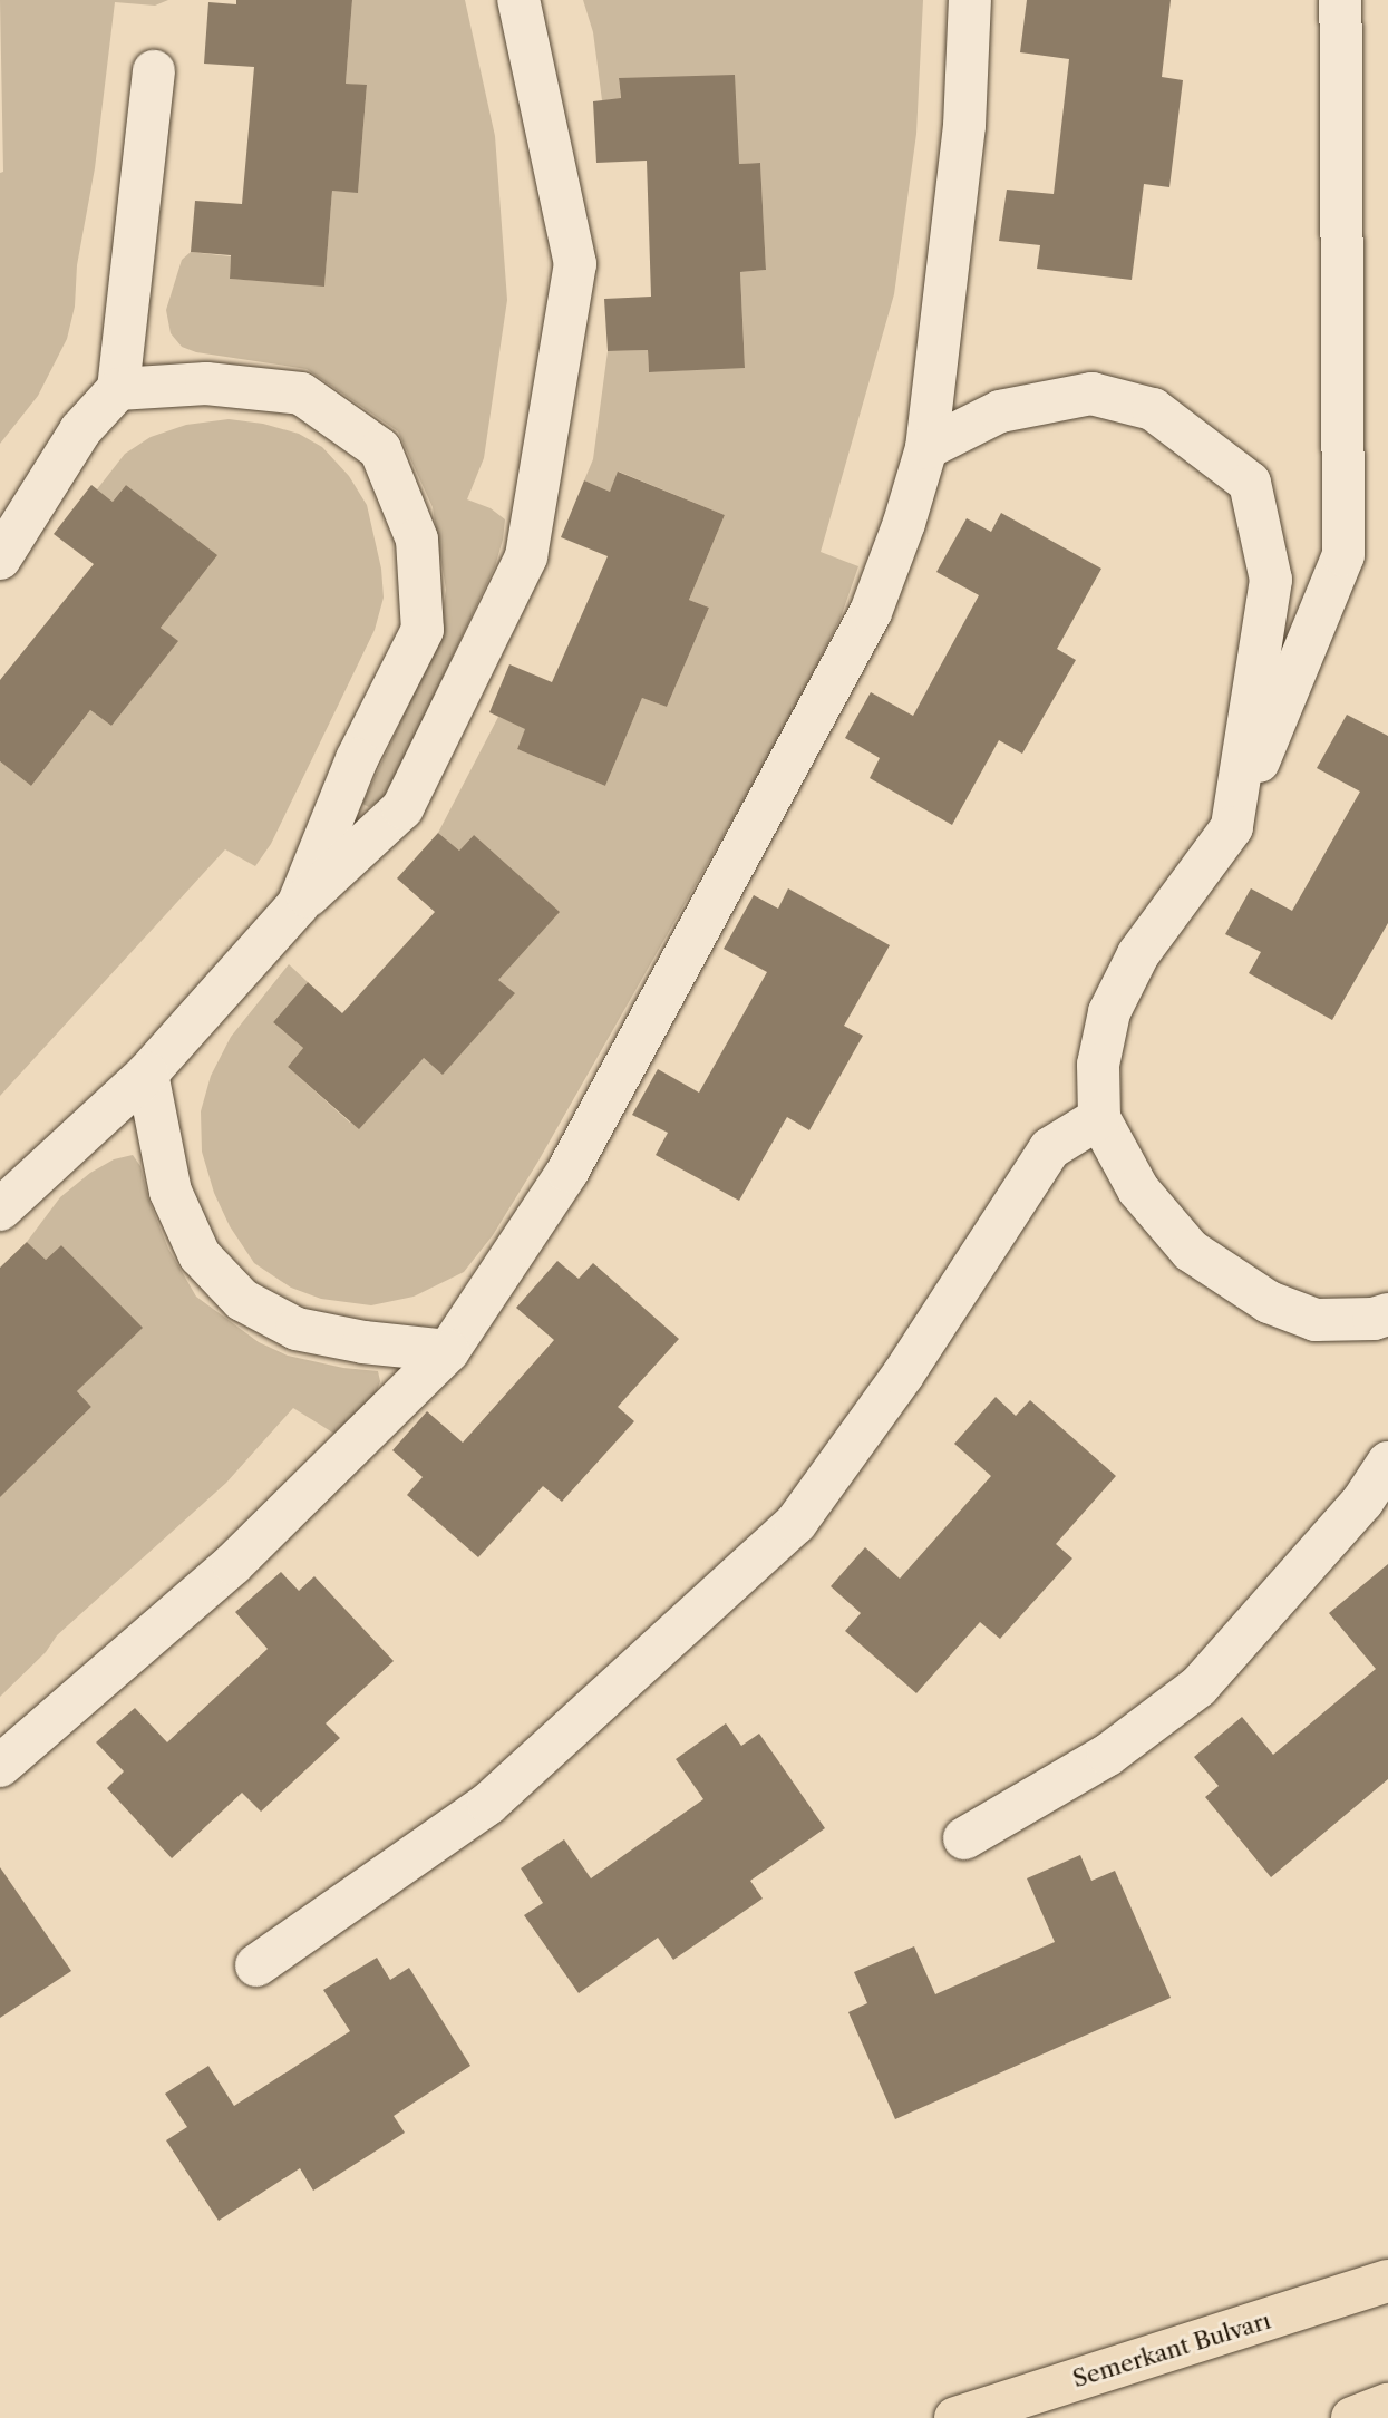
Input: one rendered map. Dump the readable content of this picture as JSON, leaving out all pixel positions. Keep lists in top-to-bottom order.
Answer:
{
  "streets": {
    "main road": ["Semerkant Bulvarı"]
  }
}
